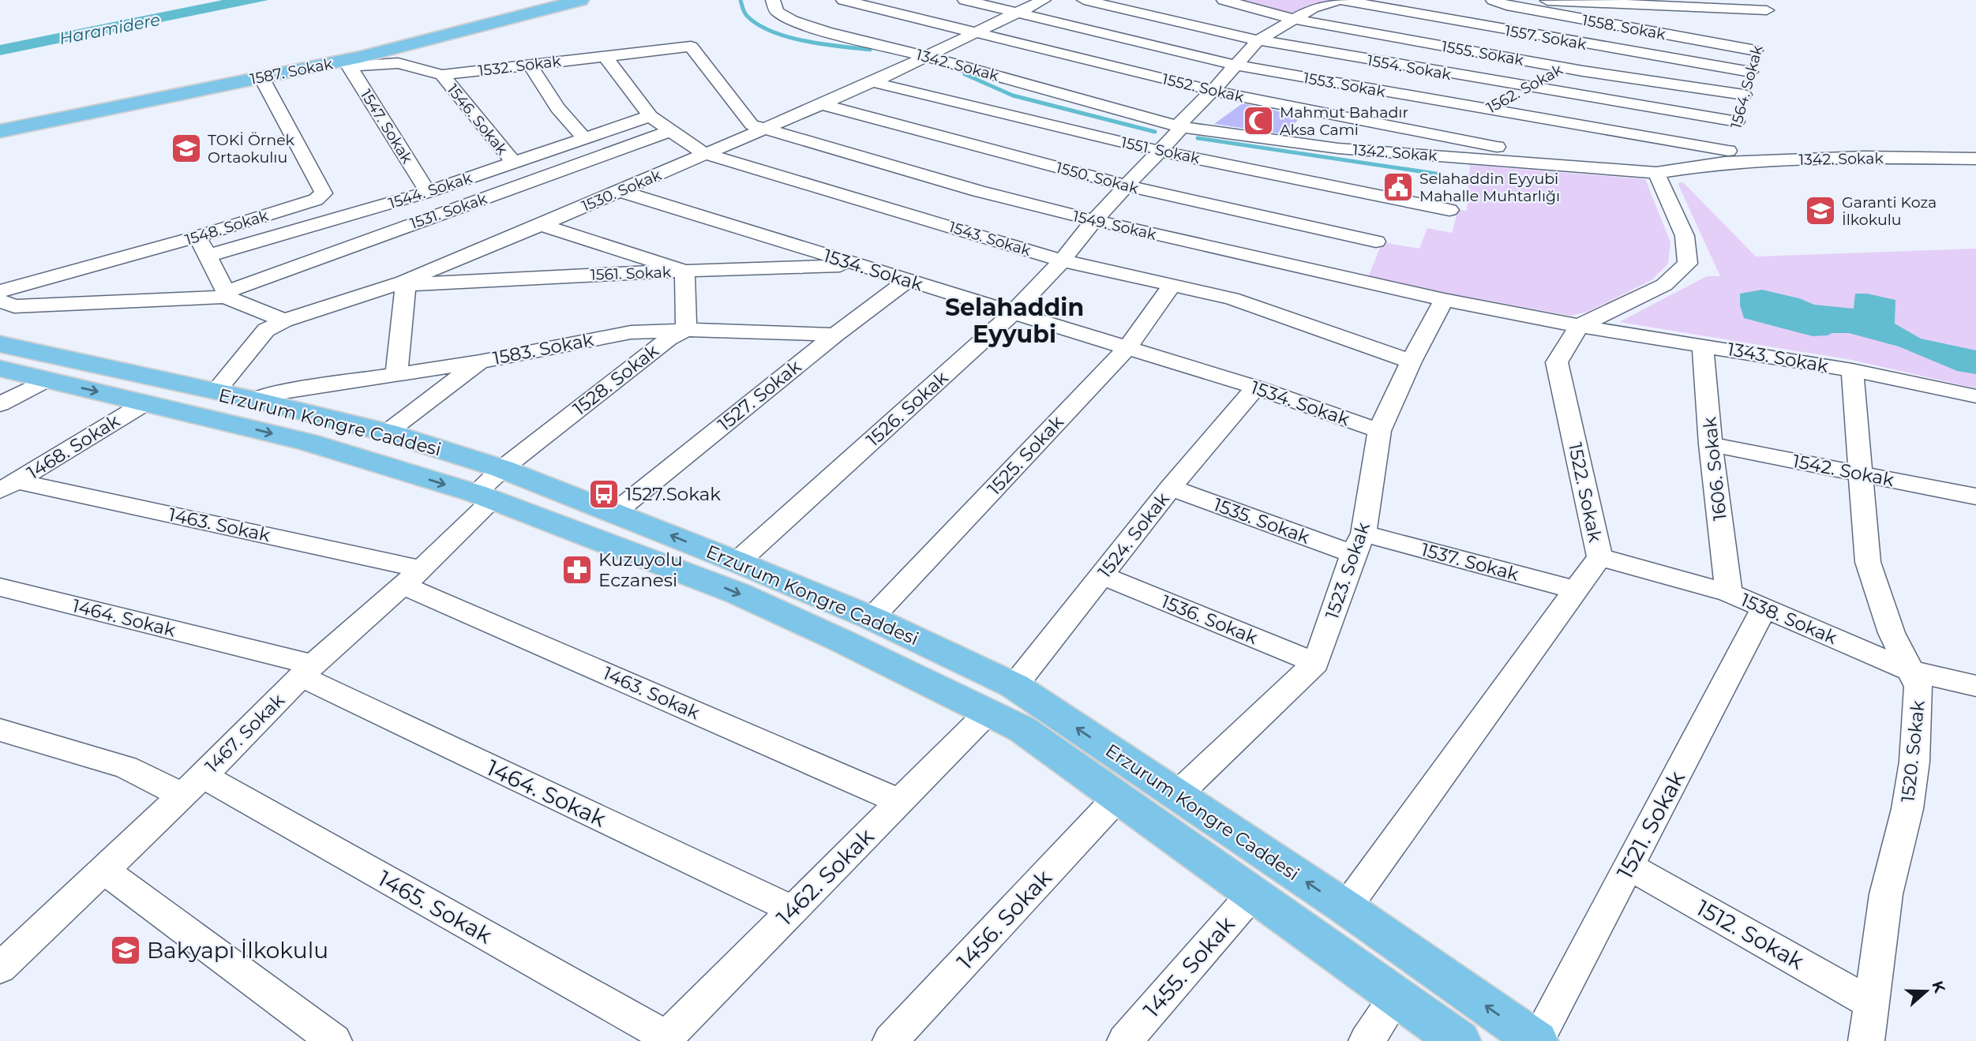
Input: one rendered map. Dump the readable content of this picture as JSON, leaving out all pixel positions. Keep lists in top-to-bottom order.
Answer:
{
  "streets": {
    "main road": ["1587. Sokak", "Erzurum Kongre Caddesi"],
    "street": [
      "1558. Sokak",
      "1557. Sokak",
      "1555. Sokak",
      "1342. Sokak",
      "1532. Sokak",
      "1554. Sokak",
      "1553. Sokak",
      "1564. Sokak",
      "1552. Sokak",
      "1562. Sokak",
      "1546. Sokak",
      "1547. Sokak",
      "1551. Sokak",
      "1550. Sokak",
      "1544. Sokak",
      "1530. Sokak",
      "1531. Sokak",
      "1549. Sokak",
      "1548. Sokak",
      "1543. Sokak",
      "1534. Sokak",
      "1561. Sokak",
      "1583. Sokak",
      "1343. Sokak",
      "1528. Sokak",
      "1527. Sokak",
      "1526. Sokak",
      "1468. Sokak",
      "1525. Sokak",
      "1606. Sokak",
      "1542. Sokak",
      "1522. Sokak",
      "1535. Sokak",
      "1463. Sokak",
      "1524. Sokak",
      "1537. Sokak",
      "1523. Sokak",
      "1464. Sokak",
      "1538. Sokak",
      "1536. Sokak",
      "1467. Sokak",
      "1520. Sokak",
      "1521. Sokak",
      "1462. Sokak",
      "1465. Sokak",
      "1456. Sokak",
      "1512. Sokak",
      "1455. Sokak"
    ]
  },
  "crossings": [
    ["1558. Sokak", "1564. Sokak"],
    ["1557. Sokak", "1564. Sokak"],
    ["1557. Sokak", "1562. Sokak"],
    ["1557. Sokak", "1526. Sokak"],
    ["1555. Sokak", "1564. Sokak"],
    ["1555. Sokak", "1562. Sokak"],
    ["1555. Sokak", "1526. Sokak"],
    ["1342. Sokak", "1553. Sokak"],
    ["1342. Sokak", "1564. Sokak"],
    ["1342. Sokak", "1552. Sokak"],
    ["1342. Sokak", "1530. Sokak"],
    ["1342. Sokak", "1526. Sokak"],
    ["1532. Sokak", "1587. Sokak"],
    ["1532. Sokak", "1546. Sokak"],
    ["1532. Sokak", "1547. Sokak"],
    ["1532. Sokak", "1549. Sokak"],
    ["1532. Sokak", "1543. Sokak"],
    ["1554. Sokak", "1564. Sokak"],
    ["1554. Sokak", "1562. Sokak"],
    ["1554. Sokak", "1526. Sokak"],
    ["1587. Sokak", "1547. Sokak"],
    ["1587. Sokak", "1548. Sokak"],
    ["1553. Sokak", "1564. Sokak"],
    ["1553. Sokak", "1562. Sokak"],
    ["1553. Sokak", "1530. Sokak"],
    ["1553. Sokak", "1526. Sokak"],
    ["1552. Sokak", "1562. Sokak"],
    ["1552. Sokak", "1530. Sokak"],
    ["1552. Sokak", "1526. Sokak"],
    ["1546. Sokak", "1544. Sokak"],
    ["1547. Sokak", "1544. Sokak"],
    ["1551. Sokak", "1530. Sokak"],
    ["1551. Sokak", "1526. Sokak"],
    ["1550. Sokak", "1530. Sokak"],
    ["1550. Sokak", "1526. Sokak"],
    ["1544. Sokak", "1543. Sokak"],
    ["1530. Sokak", "1549. Sokak"],
    ["1530. Sokak", "1543. Sokak"],
    ["1530. Sokak", "1534. Sokak"],
    ["1530. Sokak", "1561. Sokak"],
    ["1530. Sokak", "Erzurum Kongre Caddesi"],
    ["1531. Sokak", "1543. Sokak"],
    ["1549. Sokak", "1343. Sokak"],
    ["1549. Sokak", "1526. Sokak"],
    ["1549. Sokak", "1522. Sokak"],
    ["1549. Sokak", "1523. Sokak"],
    ["1543. Sokak", "1526. Sokak"],
    ["1543. Sokak", "1525. Sokak"],
    ["1543. Sokak", "1523. Sokak"],
    ["1534. Sokak", "1561. Sokak"],
    ["1534. Sokak", "1527. Sokak"],
    ["1534. Sokak", "1526. Sokak"],
    ["1534. Sokak", "1525. Sokak"],
    ["1534. Sokak", "1524. Sokak"],
    ["1534. Sokak", "1523. Sokak"],
    ["1583. Sokak", "1528. Sokak"],
    ["1583. Sokak", "1527. Sokak"],
    ["1583. Sokak", "Erzurum Kongre Caddesi"],
    ["1343. Sokak", "1606. Sokak"],
    ["1343. Sokak", "1522. Sokak"],
    ["1343. Sokak", "1520. Sokak"],
    ["1528. Sokak", "Erzurum Kongre Caddesi"],
    ["1528. Sokak", "1467. Sokak"],
    ["1527. Sokak", "Erzurum Kongre Caddesi"],
    ["1526. Sokak", "Erzurum Kongre Caddesi"],
    ["Erzurum Kongre Caddesi", "1468. Sokak"],
    ["Erzurum Kongre Caddesi", "1525. Sokak"],
    ["Erzurum Kongre Caddesi", "1522. Sokak"],
    ["Erzurum Kongre Caddesi", "1524. Sokak"],
    ["Erzurum Kongre Caddesi", "1523. Sokak"],
    ["Erzurum Kongre Caddesi", "1467. Sokak"],
    ["Erzurum Kongre Caddesi", "1521. Sokak"],
    ["Erzurum Kongre Caddesi", "1462. Sokak"],
    ["Erzurum Kongre Caddesi", "1456. Sokak"],
    ["Erzurum Kongre Caddesi", "1455. Sokak"],
    ["1468. Sokak", "1463. Sokak"],
    ["1606. Sokak", "1542. Sokak"],
    ["1606. Sokak", "1538. Sokak"],
    ["1542. Sokak", "1520. Sokak"],
    ["1522. Sokak", "1537. Sokak"],
    ["1522. Sokak", "1538. Sokak"],
    ["1535. Sokak", "1524. Sokak"],
    ["1535. Sokak", "1537. Sokak"],
    ["1535. Sokak", "1523. Sokak"],
    ["1463. Sokak", "1467. Sokak"],
    ["1463. Sokak", "1462. Sokak"],
    ["1524. Sokak", "1536. Sokak"],
    ["1537. Sokak", "1523. Sokak"],
    ["1523. Sokak", "1536. Sokak"],
    ["1464. Sokak", "1467. Sokak"],
    ["1464. Sokak", "1462. Sokak"],
    ["1538. Sokak", "1520. Sokak"],
    ["1538. Sokak", "1521. Sokak"],
    ["1467. Sokak", "1465. Sokak"],
    ["1520. Sokak", "1512. Sokak"],
    ["1521. Sokak", "1512. Sokak"],
    ["1462. Sokak", "1465. Sokak"]
  ],
  "districts": ["Selahaddin Eyyubi"],
  "water": ["Haramidere"],
  "places": {
    "mosque": ["Mahmut Bahadır Aksa Cami"],
    "school or university": ["TOKİ Örnek Ortaokulıu", "Garanti Koza İlkokulu", "Bakyapı İlkokulu"],
    "public building": ["Selahaddin Eyyubi Mahalle Muhtarlığı"],
    "bus stop": ["1527.Sokak"],
    "pharmacy": ["Kuzuyolu Eczanesi"]
  },
  "north": "right"
}
